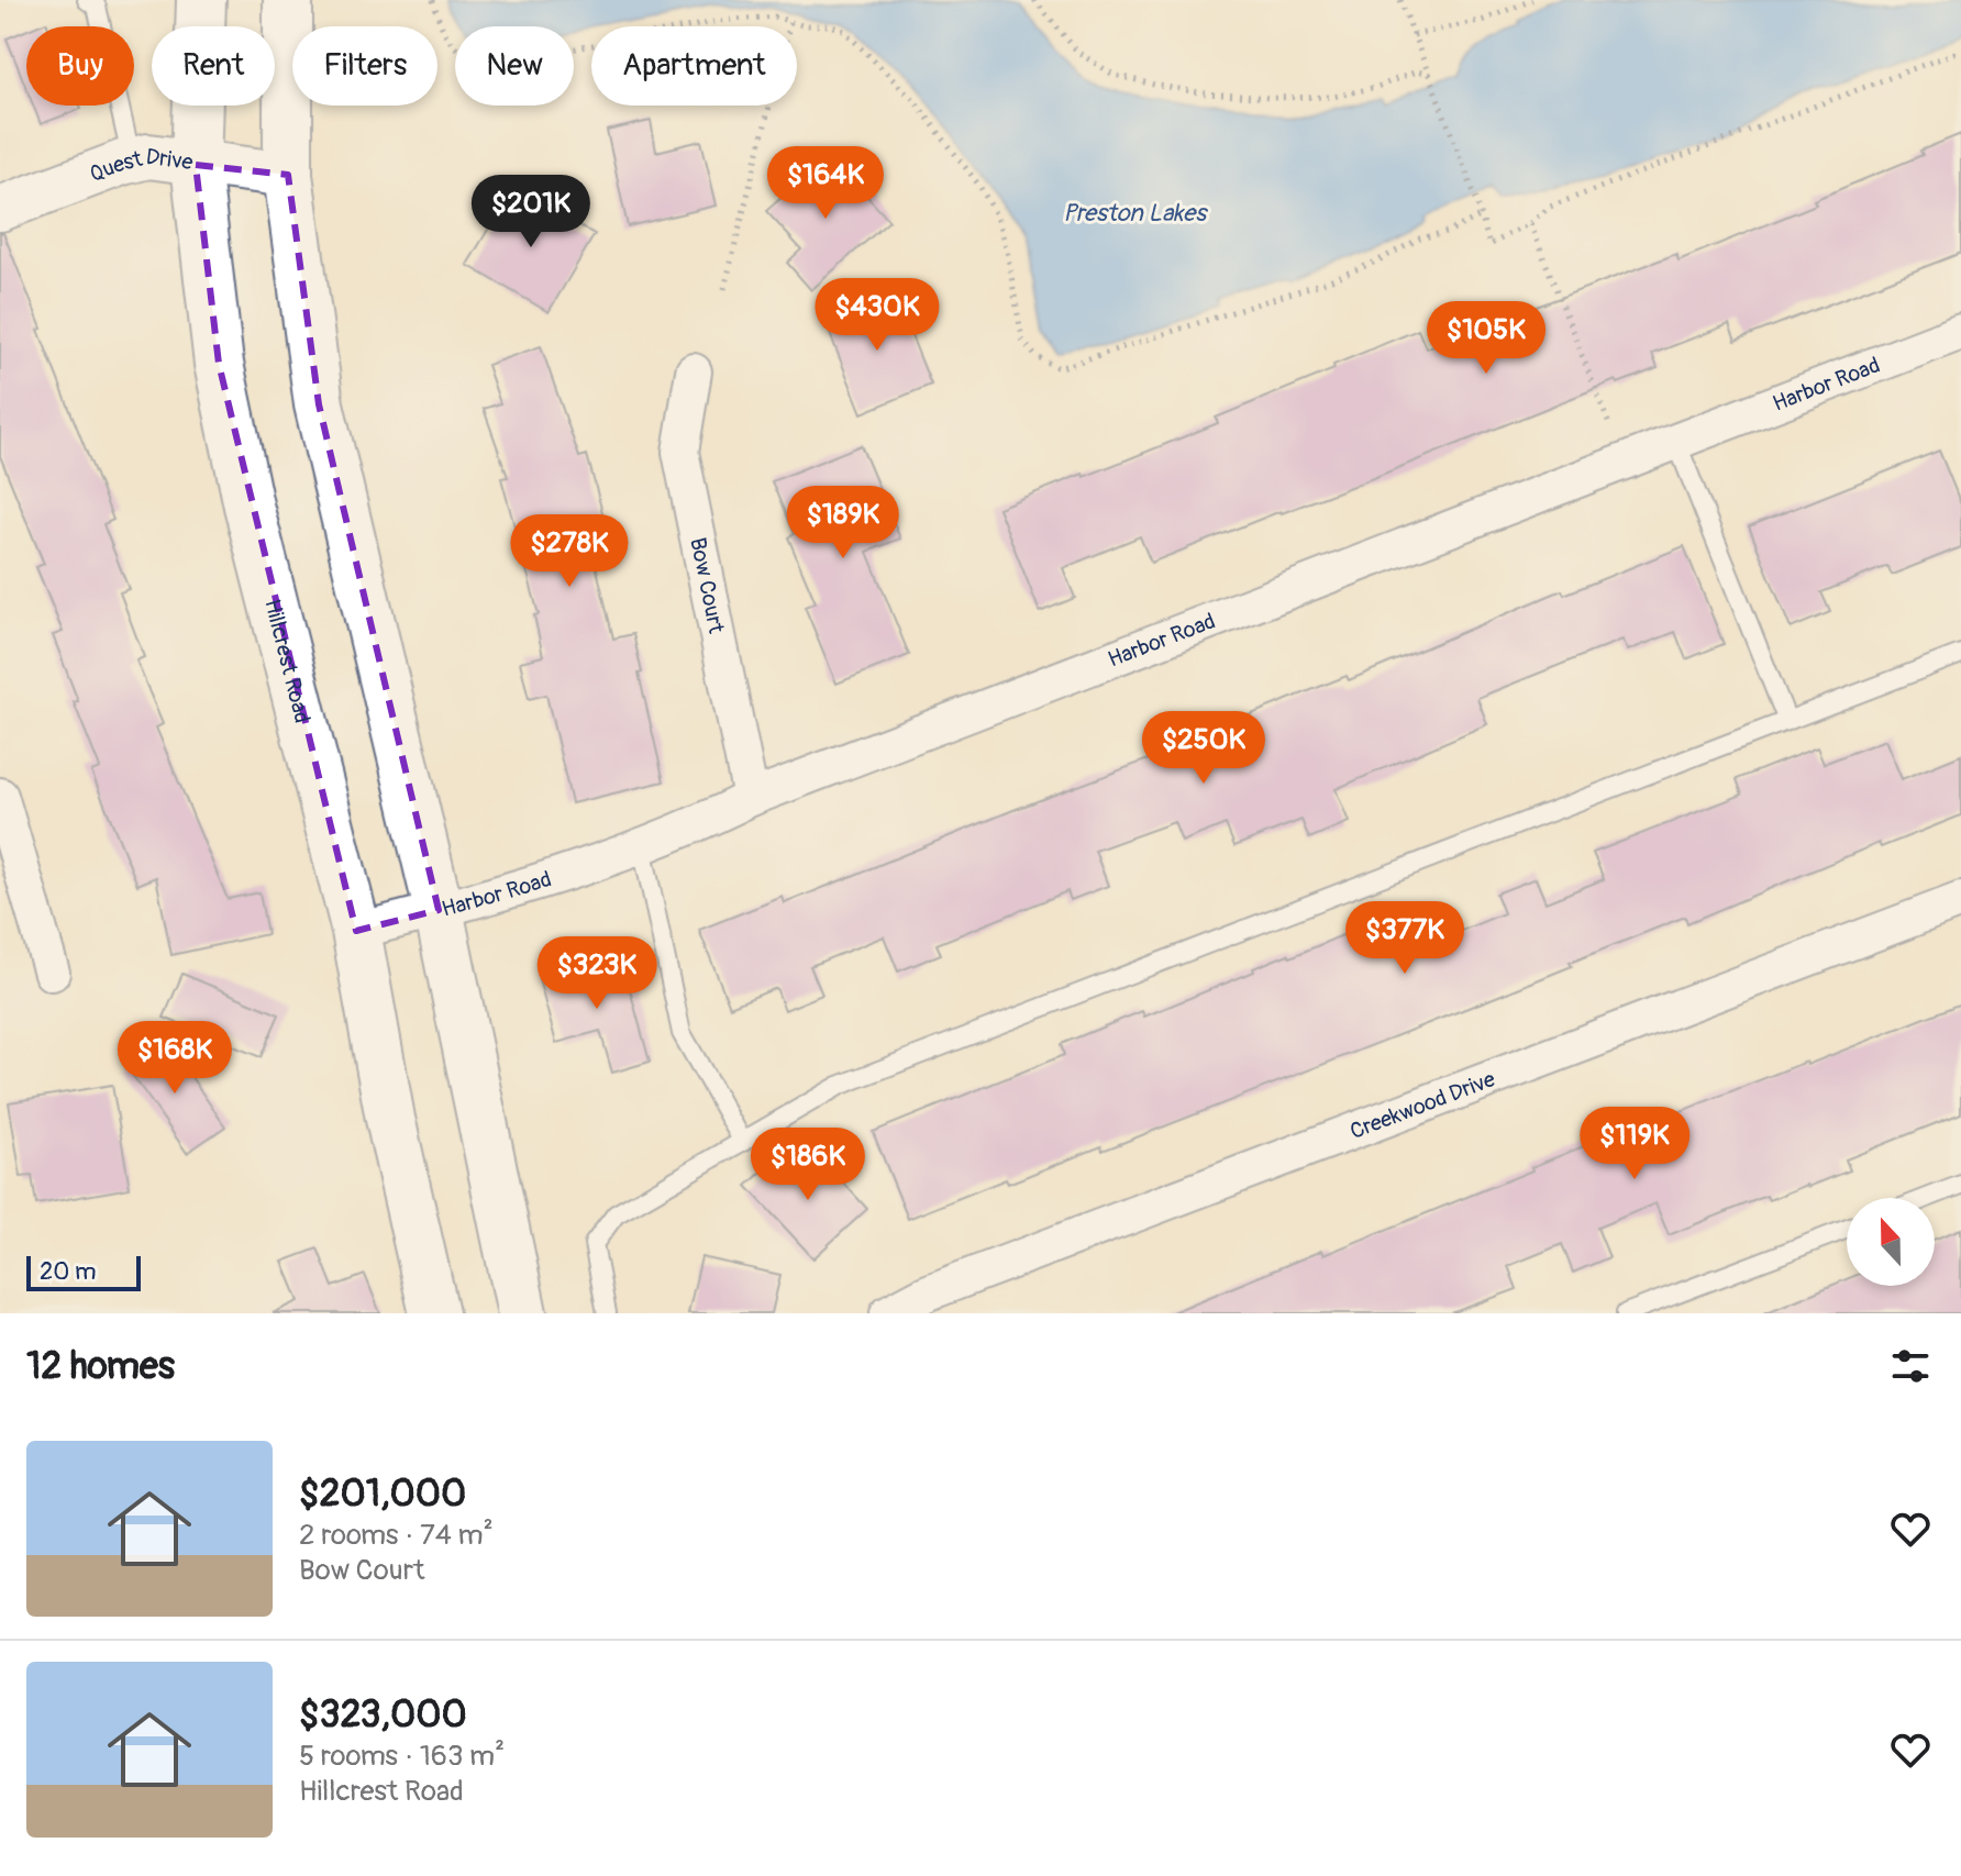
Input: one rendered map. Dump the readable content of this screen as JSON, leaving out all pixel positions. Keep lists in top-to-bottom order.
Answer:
{
  "streets": {
    "main road": ["Hillcrest Road"],
    "street": [
      "Quest Drive",
      "Harbor Road",
      "Bow Court",
      "Creekwood Drive"
    ]
  },
  "crossings": [
    ["Quest Drive", "Hillcrest Road"],
    ["Harbor Road", "Bow Court"],
    ["Harbor Road", "Hillcrest Road"]
  ],
  "water": ["Preston Lakes"],
  "scale_bar": "20 m",
  "north": "top",
  "page": {
    "chip": [
      "Buy",
      "Rent",
      "Filters",
      "New",
      "Apartment"
    ],
    "price": [
      "$164K",
      "$201K",
      "$430K",
      "$105K",
      "$189K",
      "$278K",
      "$250K",
      "$377K",
      "$323K",
      "$168K",
      "$119K",
      "$186K"
    ],
    "scale": "20 m",
    "heading": "12 homes",
    "list": [
      {
        "name": "$201,000",
        "note": "2 rooms · 74 m² · Bow Court"
      },
      {
        "name": "$323,000",
        "note": "5 rooms · 163 m² · Hillcrest Road"
      }
    ]
  }
}
